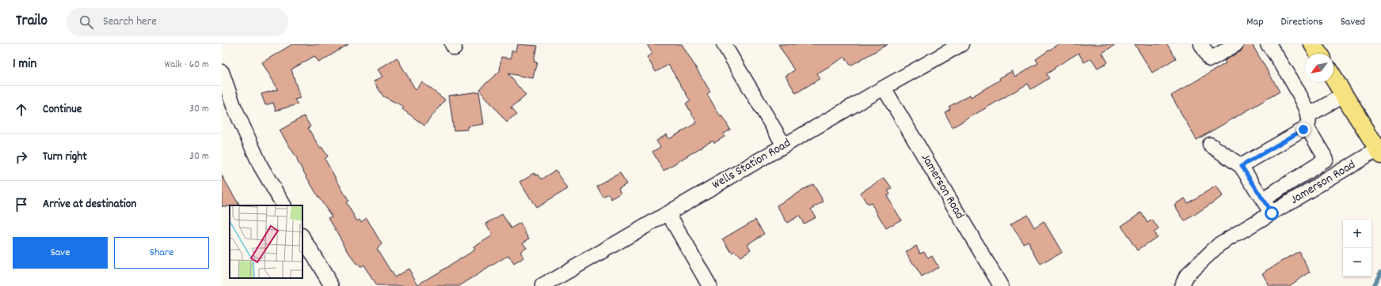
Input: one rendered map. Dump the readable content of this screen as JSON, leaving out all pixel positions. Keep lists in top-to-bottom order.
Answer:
{
  "streets": {
    "street": ["Wells Station Road", "Jamerson Road"]
  },
  "crossings": [
    ["Wells Station Road", "Jamerson Road"]
  ],
  "north": "bottom left",
  "page": {
    "header": "Trailo",
    "search": "Search here",
    "nav": ["Map", "Directions", "Saved"],
    "heading": ["1 min", "Walk · 60 m"],
    "list": [
      ["Continue", "30 m"],
      ["Turn right", "30 m"],
      "Arrive at destination"
    ],
    "map_buttons": ["+", "−"],
    "buttons": ["Save", "Share"]
  }
}
